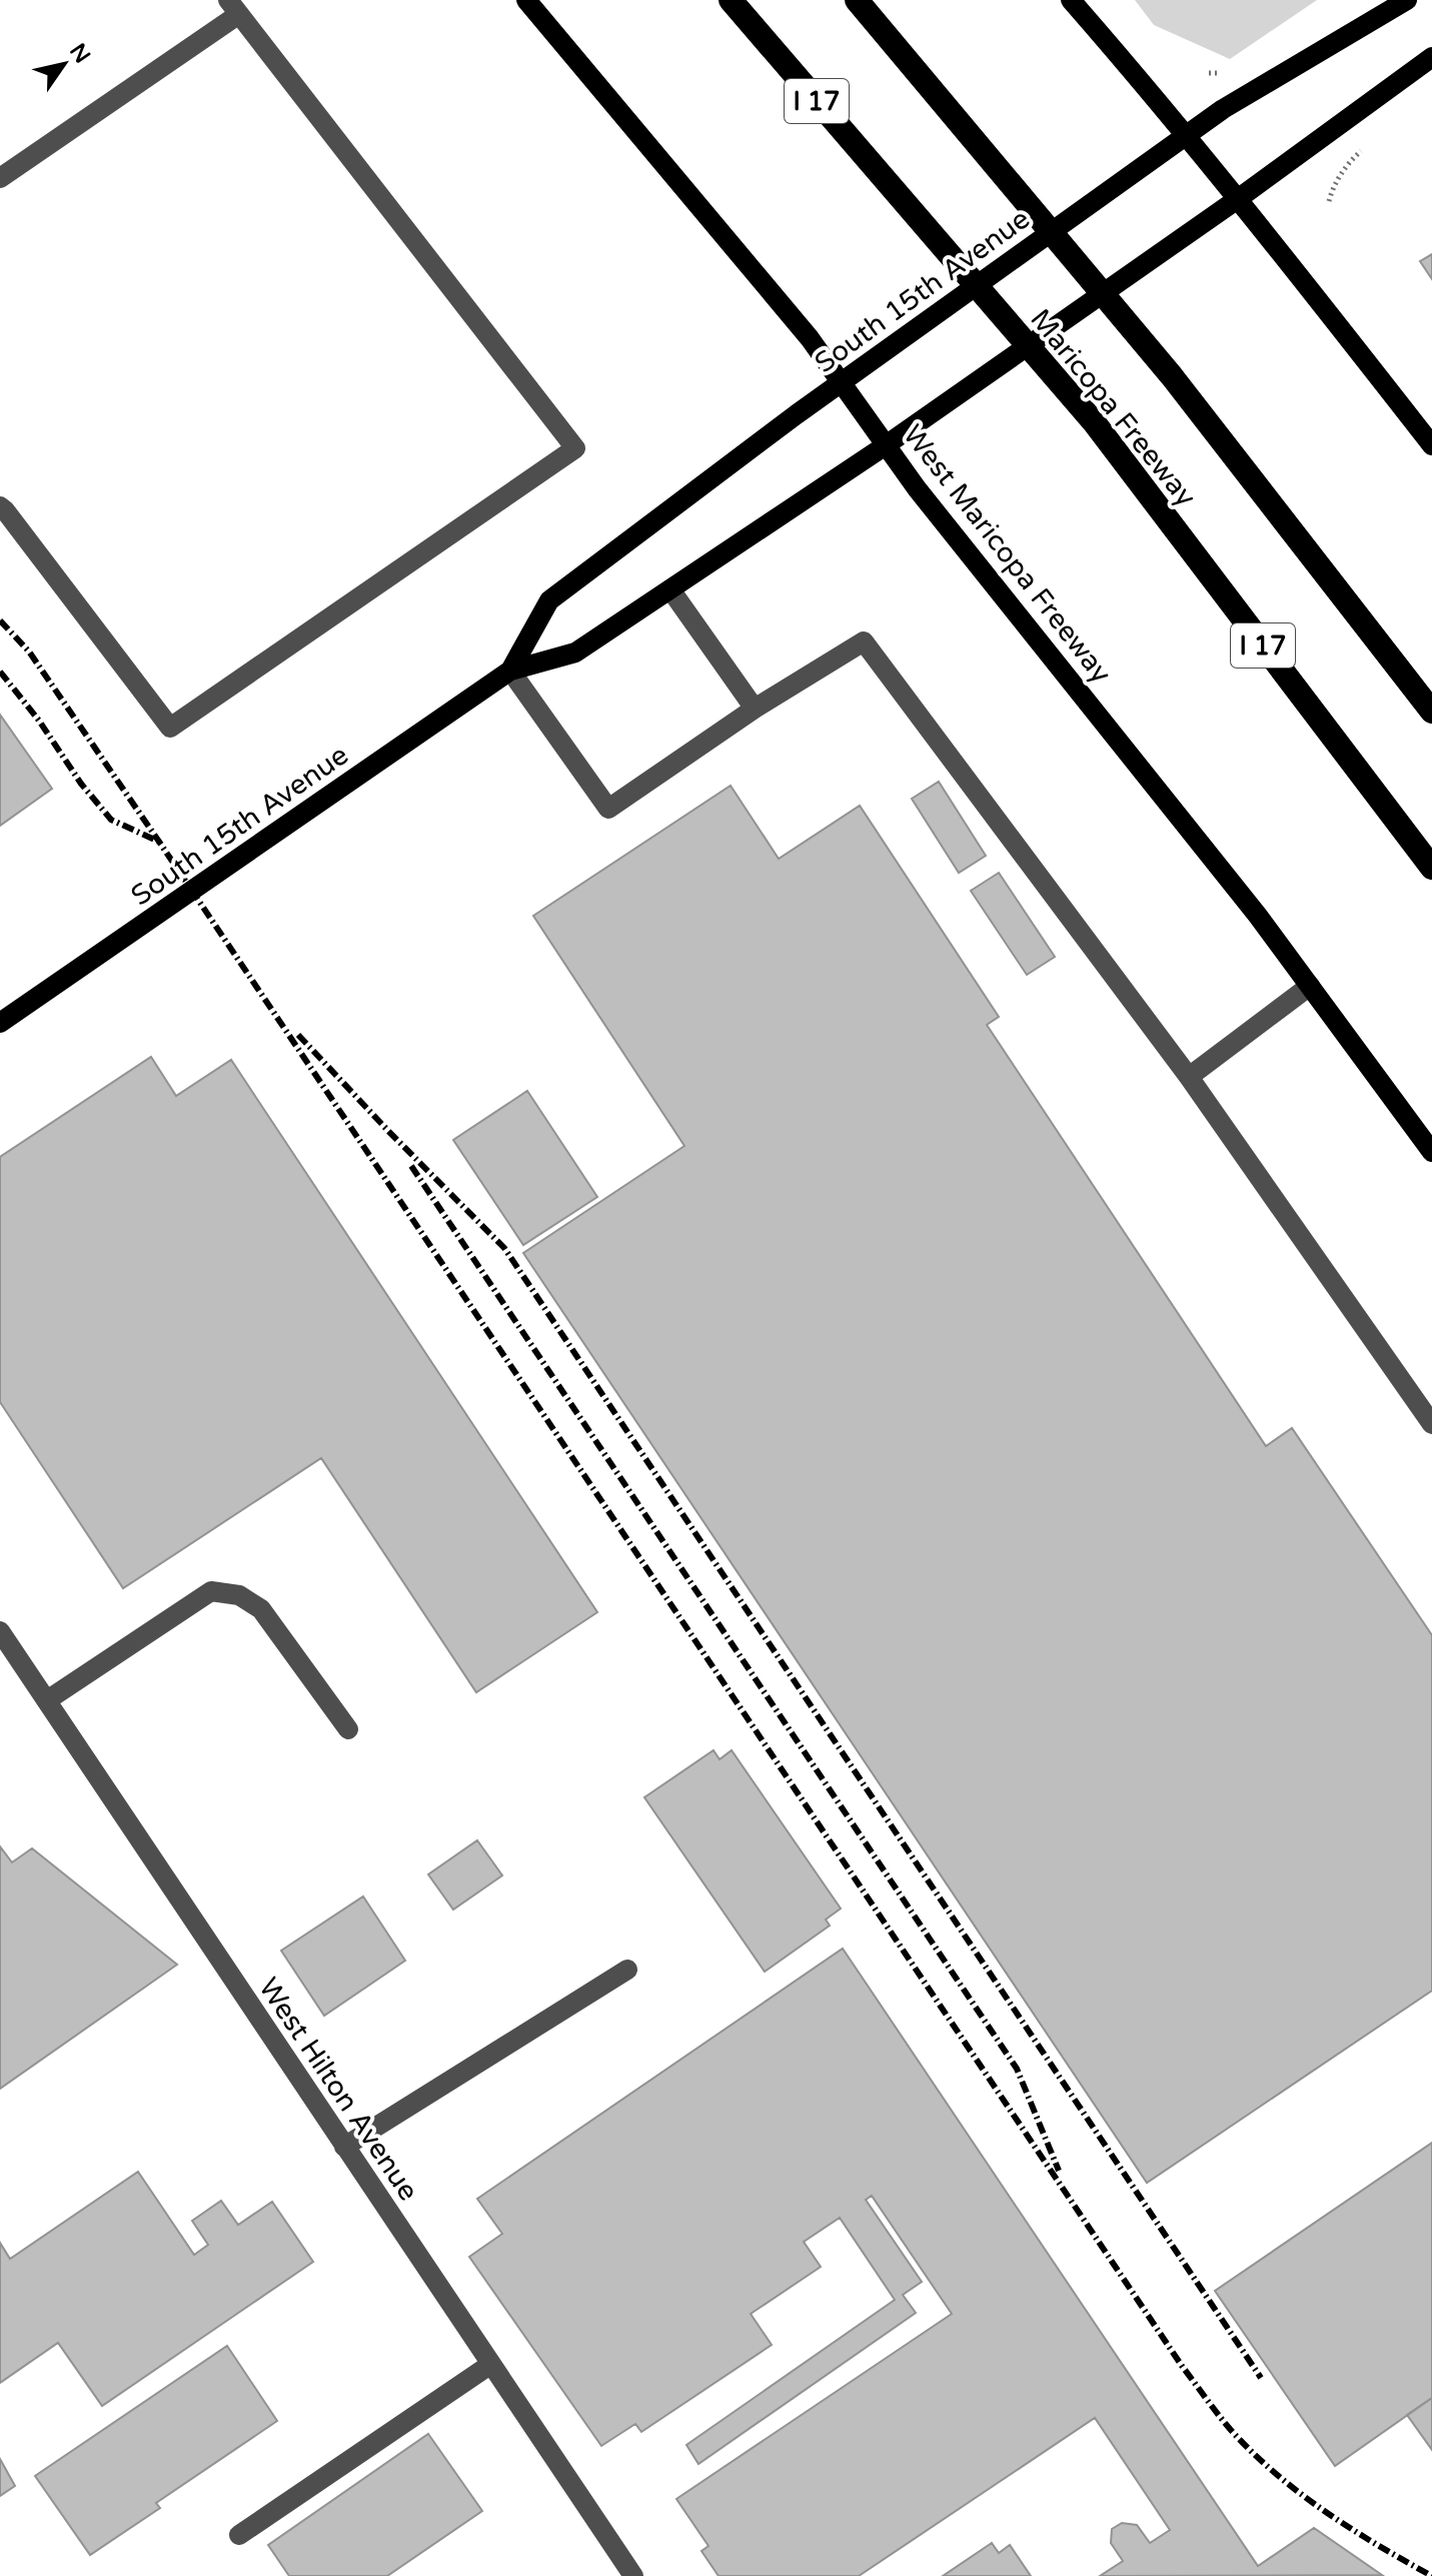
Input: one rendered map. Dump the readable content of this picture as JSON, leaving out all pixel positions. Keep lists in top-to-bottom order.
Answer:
{
  "streets": {
    "highway": ["I 17", "Maricopa Freeway"],
    "main road": ["South 15th Avenue", "West Maricopa Freeway"],
    "street": ["West Hilton Avenue"]
  },
  "crossings": [
    ["South 15th Avenue", "West Maricopa Freeway"]
  ],
  "north": "top right"
}
